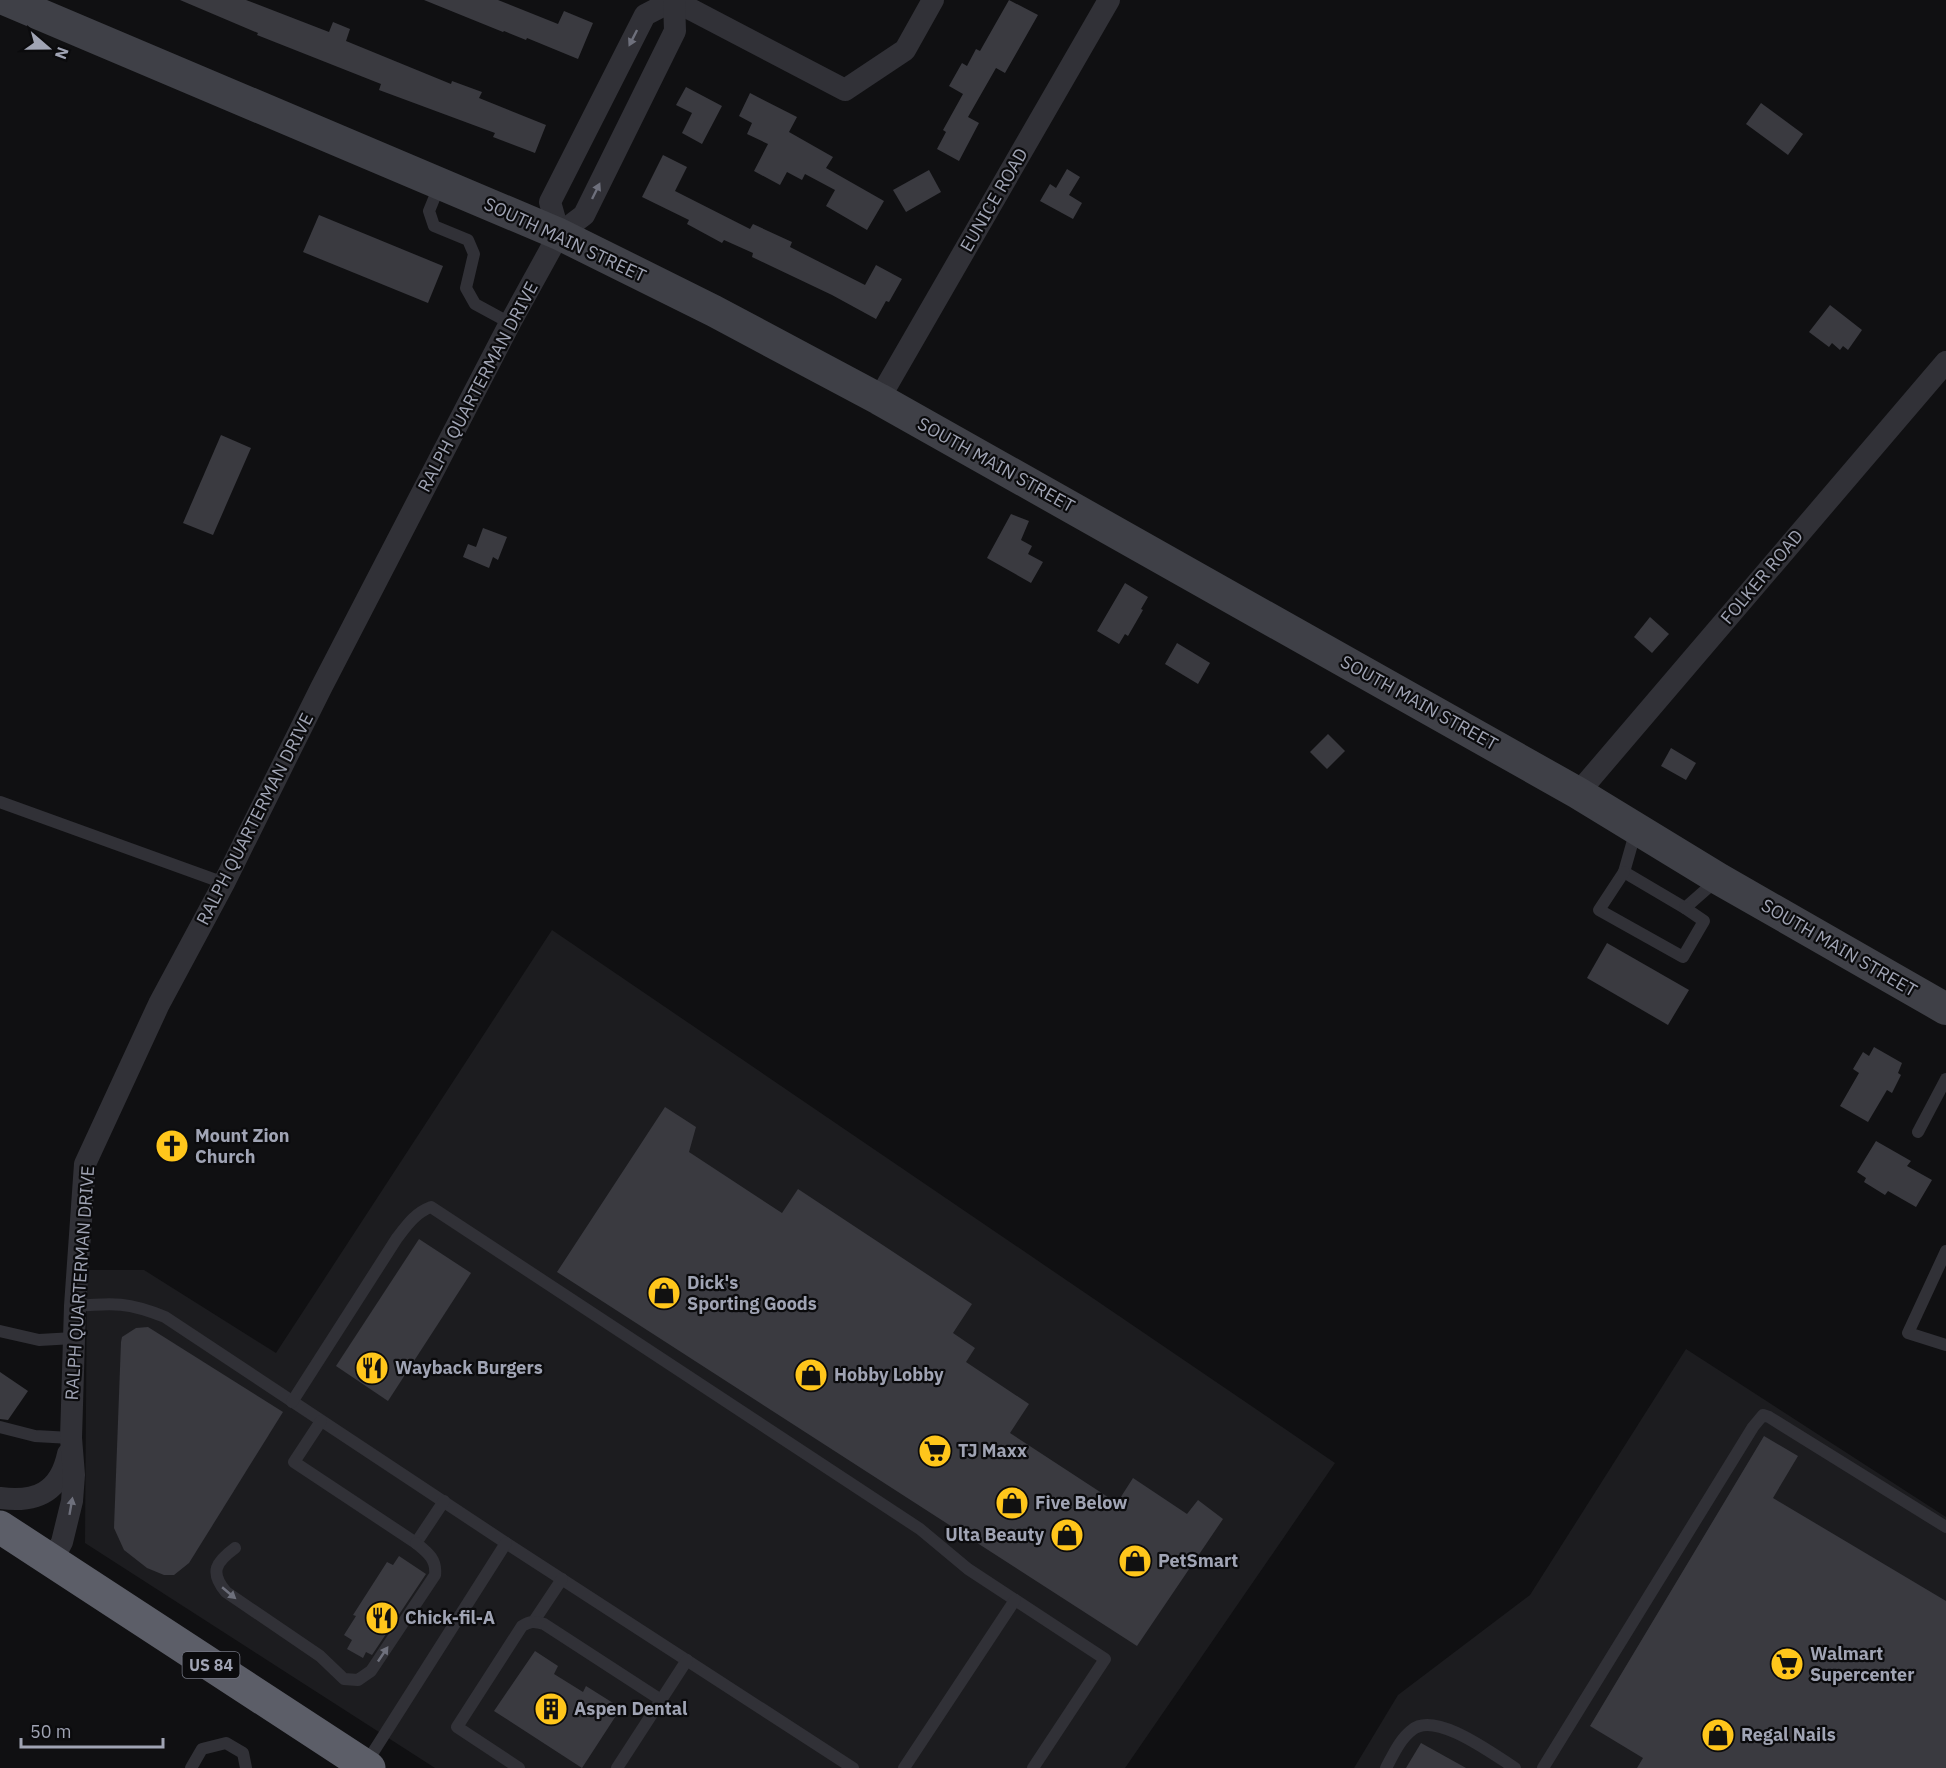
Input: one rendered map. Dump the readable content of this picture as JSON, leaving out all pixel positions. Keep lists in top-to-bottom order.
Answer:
{
  "streets": {
    "highway": ["US 84"],
    "street": [
      "EUNICE ROAD",
      "SOUTH MAIN STREET",
      "RALPH QUARTERMAN DRIVE",
      "FOLKER ROAD"
    ]
  },
  "crossings": [
    ["EUNICE ROAD", "SOUTH MAIN STREET"],
    ["SOUTH MAIN STREET", "RALPH QUARTERMAN DRIVE"],
    ["SOUTH MAIN STREET", "FOLKER ROAD"],
    ["RALPH QUARTERMAN DRIVE", "US 84"]
  ],
  "places": {
    "church": ["Mount Zion Church"],
    "shop": [
      "Dick's Sporting Goods",
      "Hobby Lobby",
      "Five Below",
      "Ulta Beauty",
      "PetSmart",
      "Regal Nails"
    ],
    "restaurant": ["Wayback Burgers", "Chick-fil-A"],
    "supermarket": ["TJ Maxx", "Walmart Supercenter"],
    "building": ["Aspen Dental"]
  },
  "scale_bar": "50 m",
  "north": "right"
}
